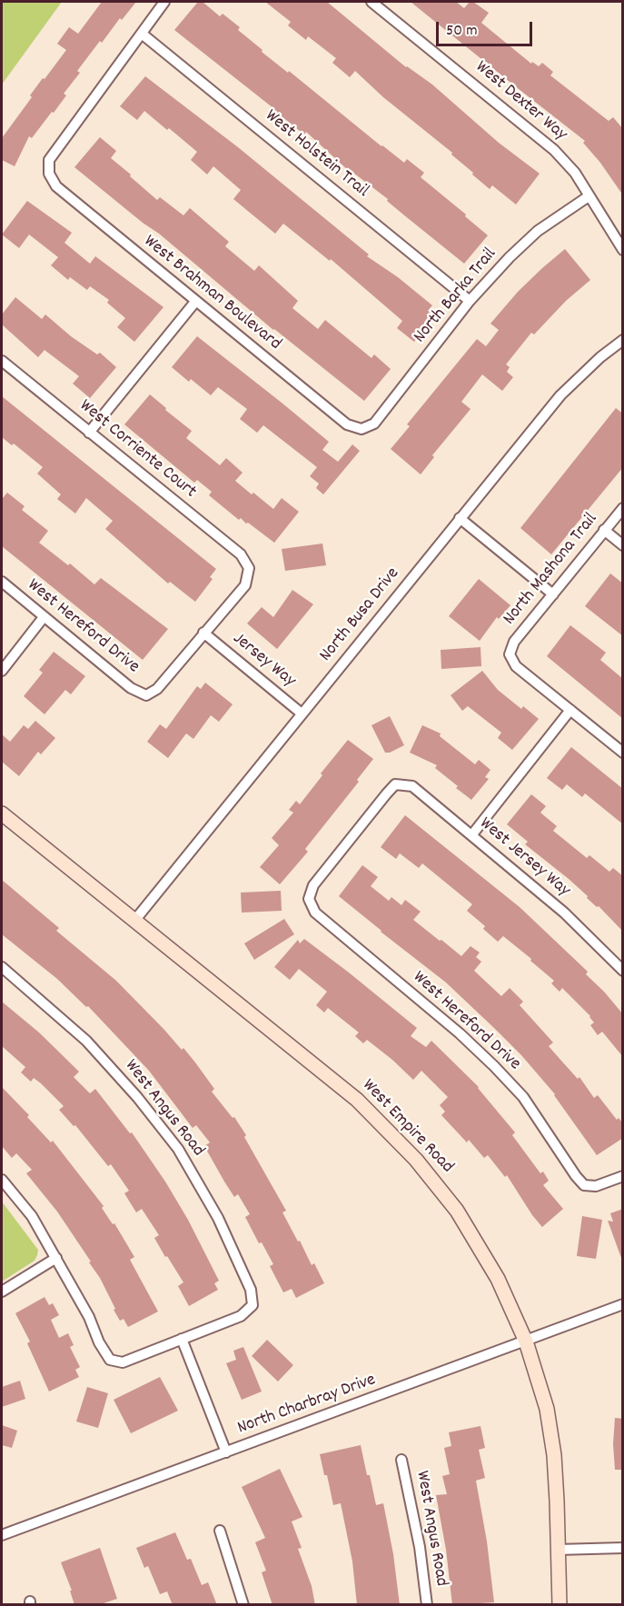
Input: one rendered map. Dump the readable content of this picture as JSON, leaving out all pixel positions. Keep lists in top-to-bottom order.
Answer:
{
  "streets": {
    "street": [
      "West Dexter Way",
      "West Holstein Trail",
      "West Brahman Boulevard",
      "North Barka Trail",
      "West Corriente Court",
      "North Mashona Trail",
      "North Busa Drive",
      "West Hereford Drive",
      "Jersey Way",
      "West Jersey Way",
      "West Angus Road",
      "West Empire Road",
      "North Charbray Drive"
    ]
  },
  "crossings": [
    ["West Dexter Way", "North Barka Trail"],
    ["West Holstein Trail", "West Brahman Boulevard"],
    ["West Holstein Trail", "North Barka Trail"],
    ["West Brahman Boulevard", "North Barka Trail"],
    ["West Corriente Court", "West Hereford Drive"],
    ["West Corriente Court", "Jersey Way"],
    ["North Busa Drive", "Jersey Way"],
    ["North Busa Drive", "West Empire Road"],
    ["West Hereford Drive", "Jersey Way"],
    ["West Hereford Drive", "West Jersey Way"],
    ["West Empire Road", "North Charbray Drive"]
  ],
  "scale_bar": "50 m"
}
